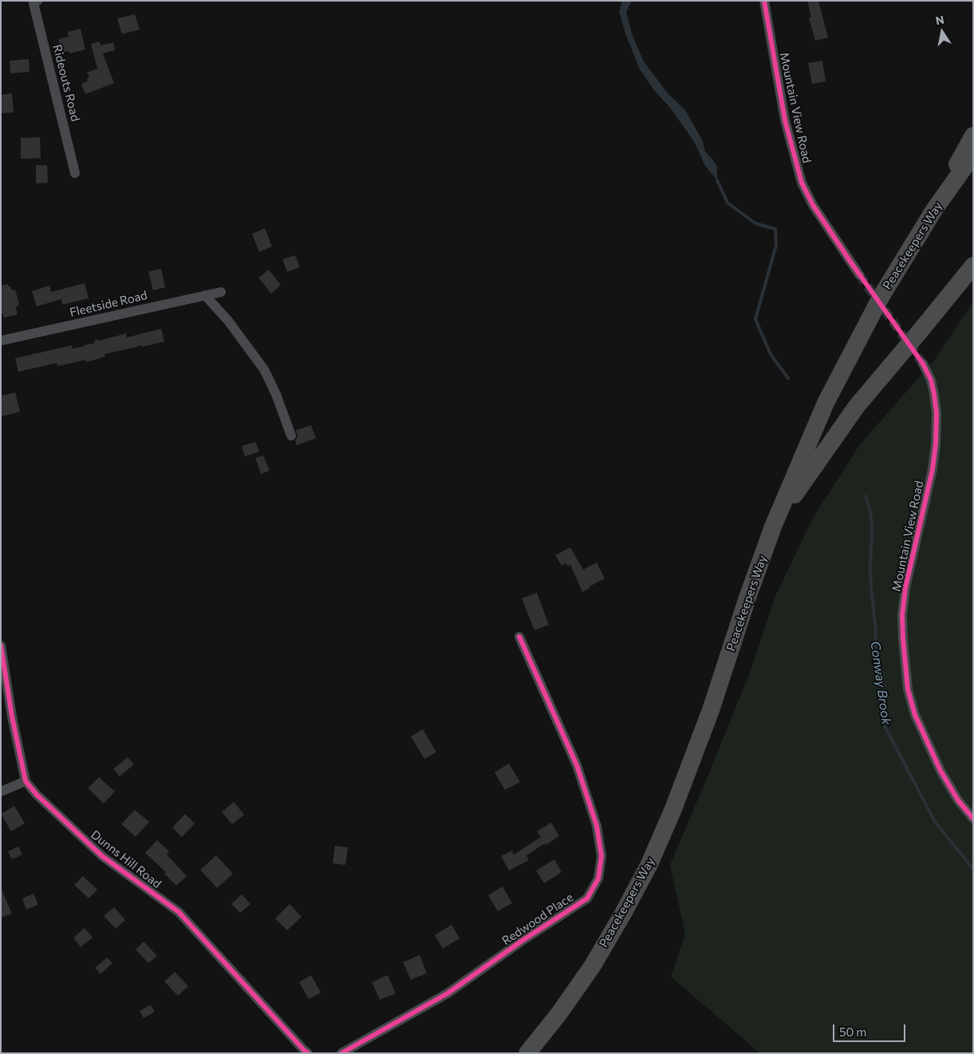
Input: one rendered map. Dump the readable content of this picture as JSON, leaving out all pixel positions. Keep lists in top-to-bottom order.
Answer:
{
  "streets": {
    "highway": ["Peacekeepers Way"],
    "street": [
      "Rideouts Road",
      "Mountain View Road",
      "Fleetside Road",
      "Dunns Hill Road",
      "Redwood Place"
    ]
  },
  "water": ["Conway Brook"],
  "scale_bar": "50 m",
  "north": "top"
}
